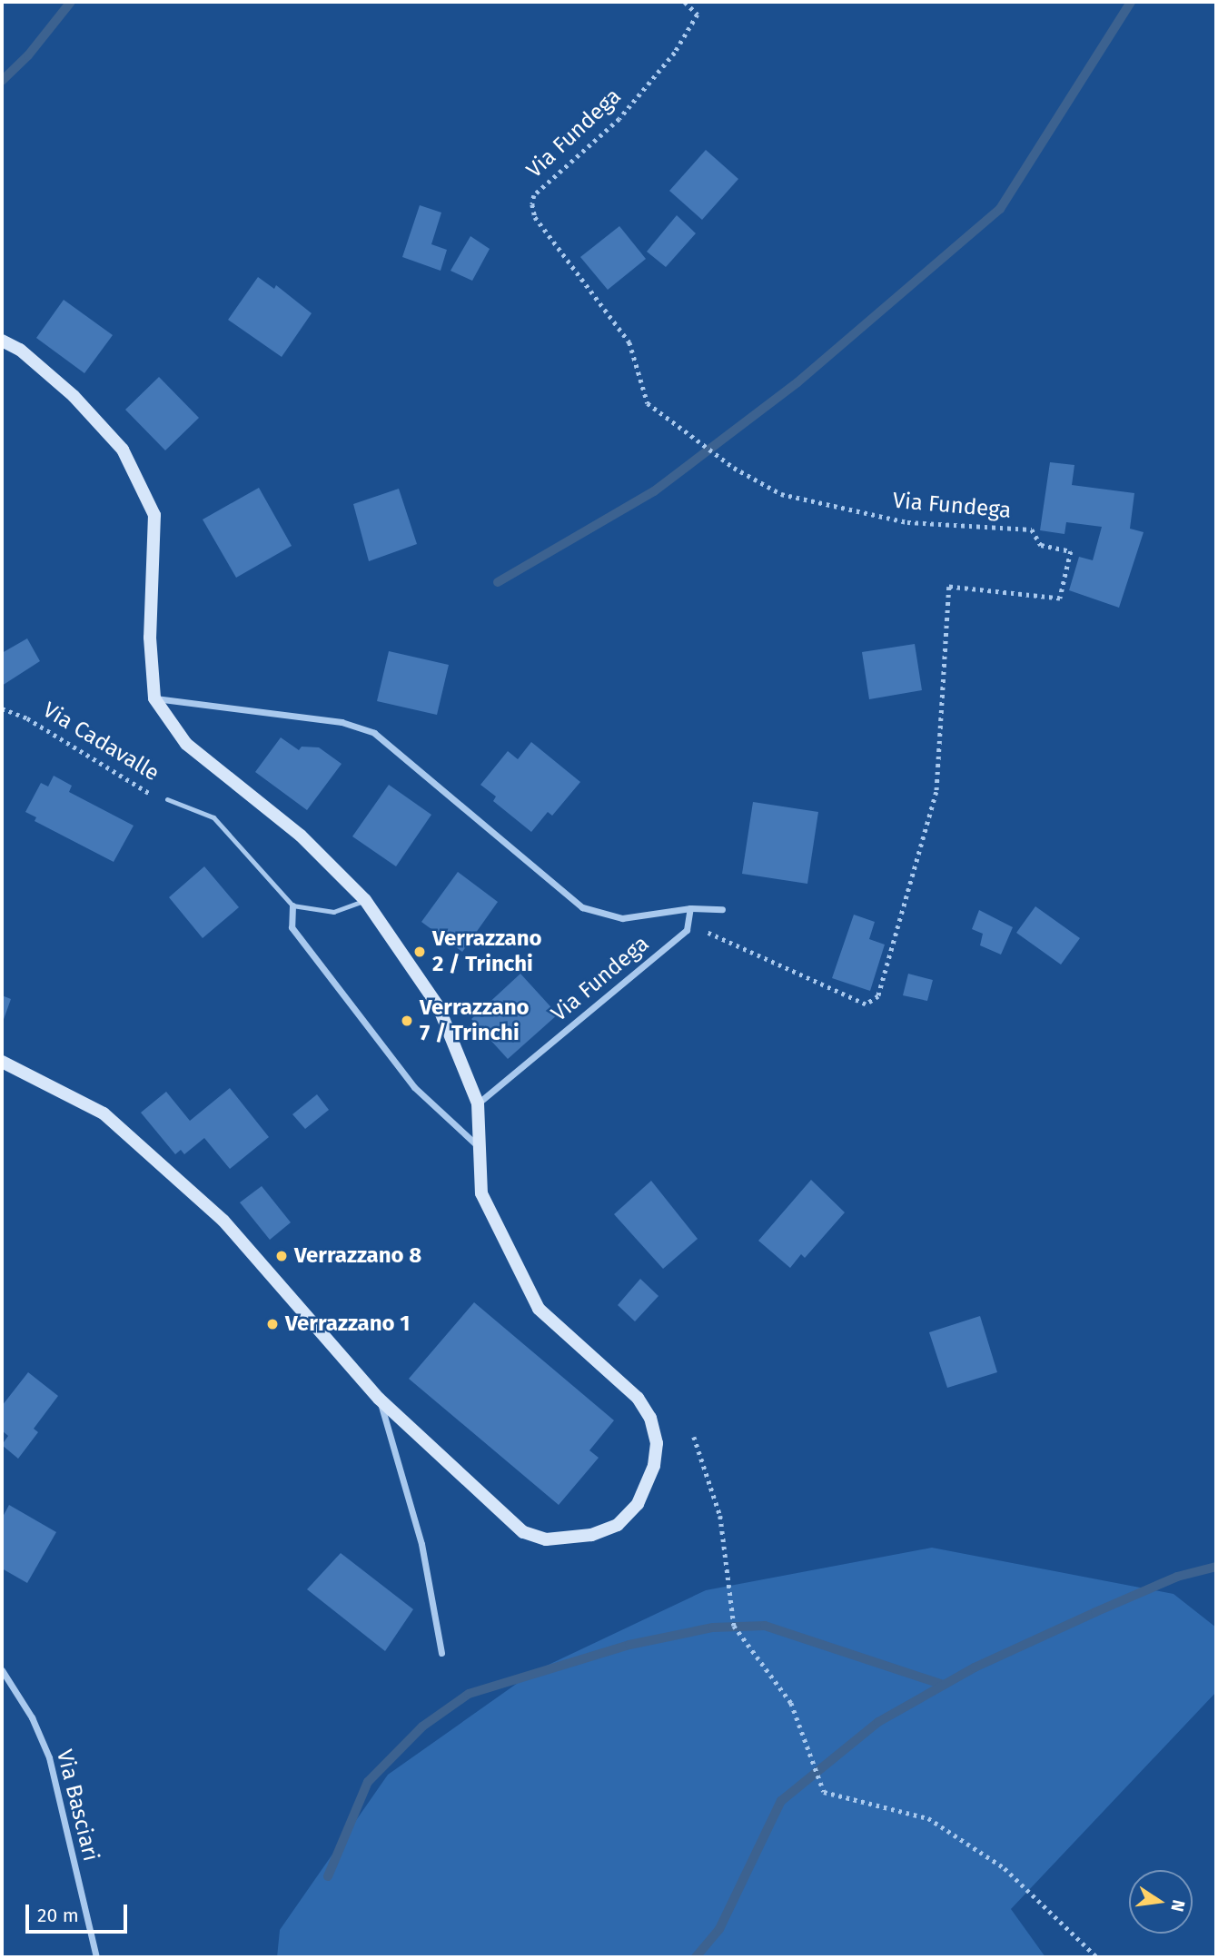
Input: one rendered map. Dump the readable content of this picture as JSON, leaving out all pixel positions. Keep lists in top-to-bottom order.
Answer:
{
  "streets": {
    "street": ["Via Fundega", "Via Basciari"],
    "lane": ["Via Cadavalle"]
  },
  "places": [
    "Verrazzano 2 / Trinchi",
    "Verrazzano 7 / Trinchi",
    "Verrazzano 8",
    "Verrazzano 1"
  ],
  "scale_bar": "20 m",
  "north": "right"
}
